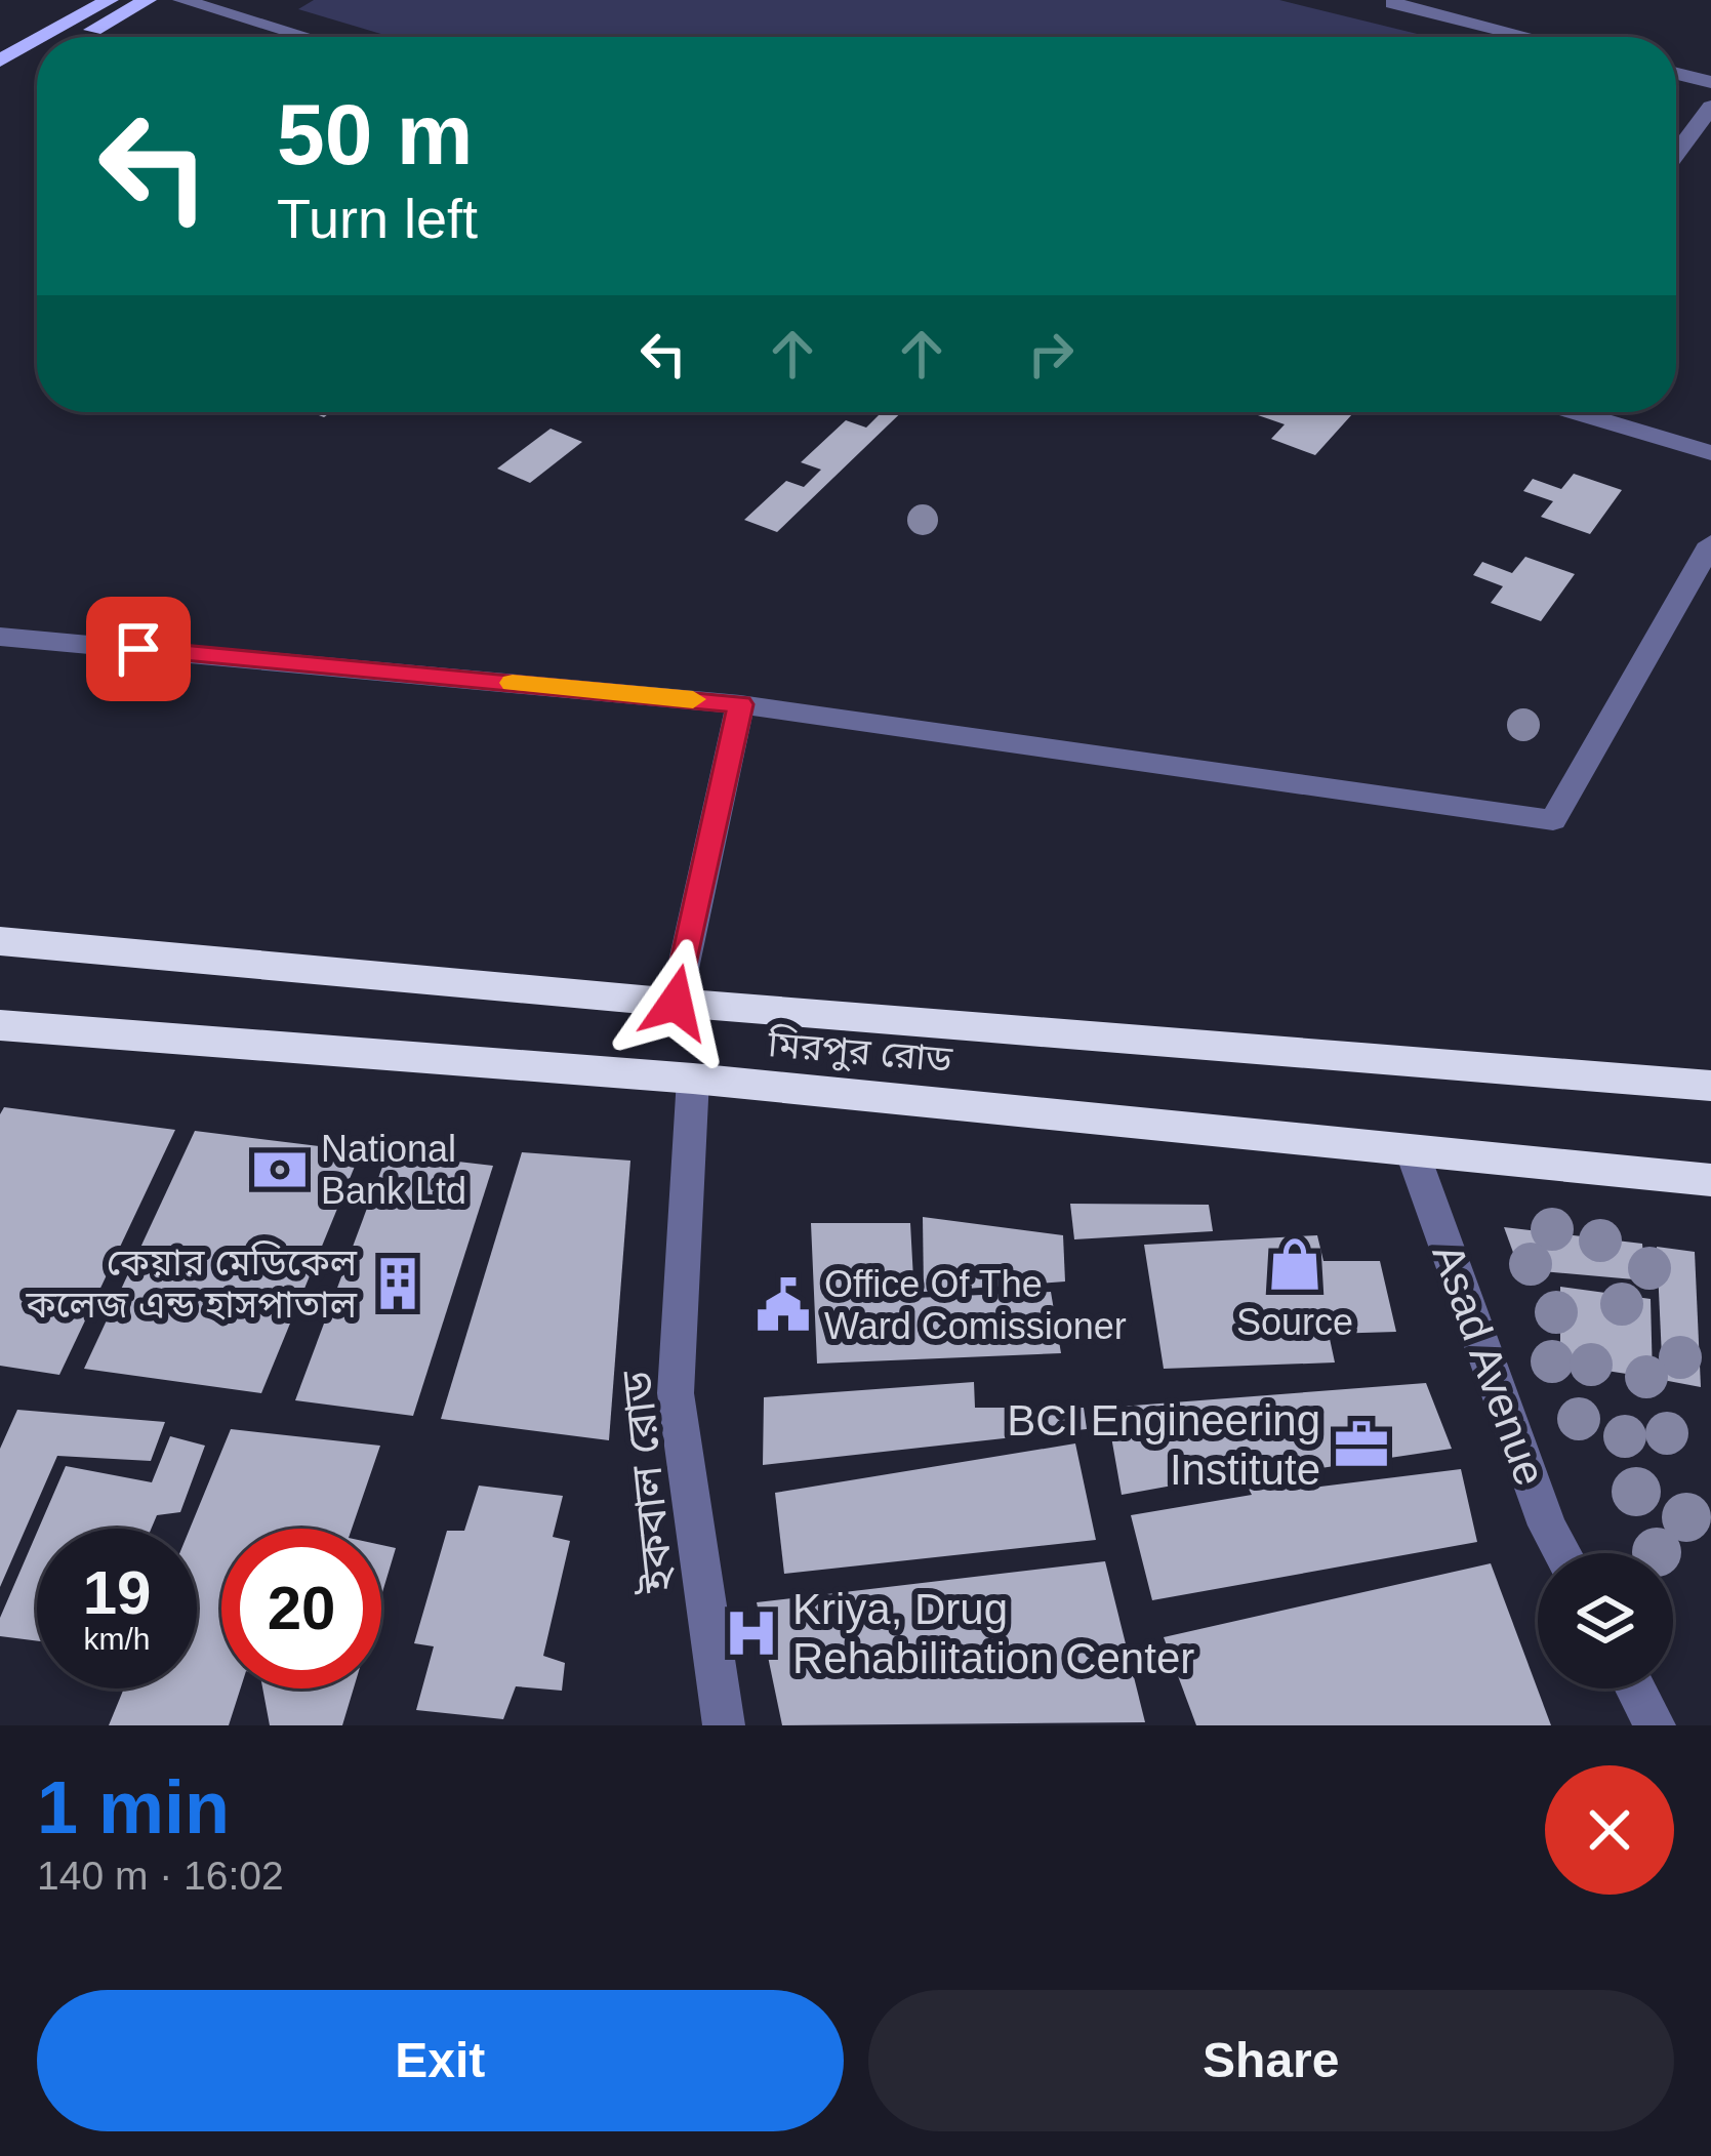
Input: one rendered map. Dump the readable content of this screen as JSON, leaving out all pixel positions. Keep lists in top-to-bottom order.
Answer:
{
  "streets": {
    "highway": ["মিরপুর রোড"],
    "street": ["Asad Avenue", "ইকবাল রোড"]
  },
  "crossings": [
    ["মিরপুর রোড", "Asad Avenue"],
    ["মিরপুর রোড", "ইকবাল রোড"]
  ],
  "places": {
    "bank": ["National Bank Ltd"],
    "shop": ["Source"],
    "building": ["কেয়ার মেডিকেল কলেজ এন্ড হাসপাতাল"],
    "public building": ["Office Of The Ward Comissioner"],
    "office": ["BCI Engineering Institute"],
    "hospital": ["Kriya, Drug Rehabilitation Center"]
  },
  "page": {
    "turn": ["50 m", "Turn left"],
    "speed": "19 km/h",
    "limit": "20",
    "heading": ["1 min", "140 m · 16:02"],
    "buttons": ["Exit", "Share"]
  }
}
